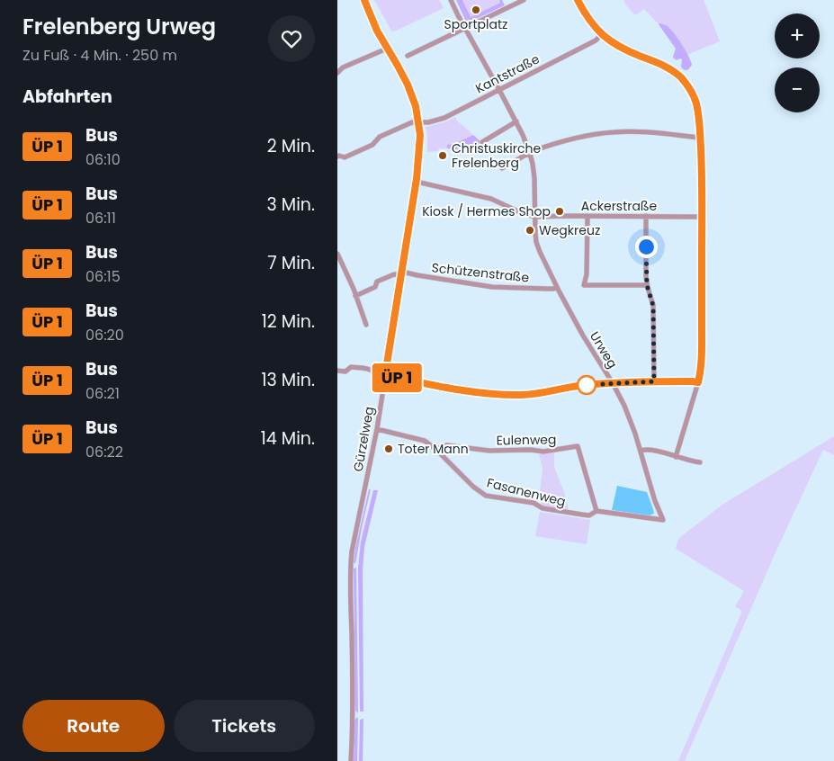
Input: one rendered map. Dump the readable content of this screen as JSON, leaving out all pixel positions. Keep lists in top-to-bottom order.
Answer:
{
  "streets": {
    "street": [
      "Kantstraße",
      "Ackerstraße",
      "Schützenstraße",
      "Urweg",
      "Gürzelweg",
      "Eulenweg",
      "Fasanenweg"
    ]
  },
  "crossings": [
    ["Kantstraße", "Urweg"],
    ["Kantstraße", "Gürzelweg"],
    ["Ackerstraße", "Urweg"],
    ["Schützenstraße", "Urweg"],
    ["Schützenstraße", "Gürzelweg"],
    ["Urweg", "Fasanenweg"],
    ["Gürzelweg", "Fasanenweg"],
    ["Eulenweg", "Fasanenweg"]
  ],
  "places": [
    "Sportplatz",
    "Christuskirche Frelenberg",
    "Kiosk / Hermes Shop",
    "Wegkreuz",
    "Toter Mann"
  ],
  "page": {
    "heading": [
      ["Frelenberg Urweg", "Zu Fuß · 4 Min. · 250 m"],
      "Abfahrten"
    ],
    "on_map": "ÜP 1",
    "map_buttons": ["+", "−"],
    "list": [
      {
        "mark": "ÜP 1",
        "name": "Bus",
        "note": "06:10",
        "value": "2 Min."
      },
      {
        "mark": "ÜP 1",
        "name": "Bus",
        "note": "06:11",
        "value": "3 Min."
      },
      {
        "mark": "ÜP 1",
        "name": "Bus",
        "note": "06:15",
        "value": "7 Min."
      },
      {
        "mark": "ÜP 1",
        "name": "Bus",
        "note": "06:20",
        "value": "12 Min."
      },
      {
        "mark": "ÜP 1",
        "name": "Bus",
        "note": "06:21",
        "value": "13 Min."
      },
      {
        "mark": "ÜP 1",
        "name": "Bus",
        "note": "06:22",
        "value": "14 Min."
      }
    ],
    "buttons": ["Route", "Tickets"]
  }
}
